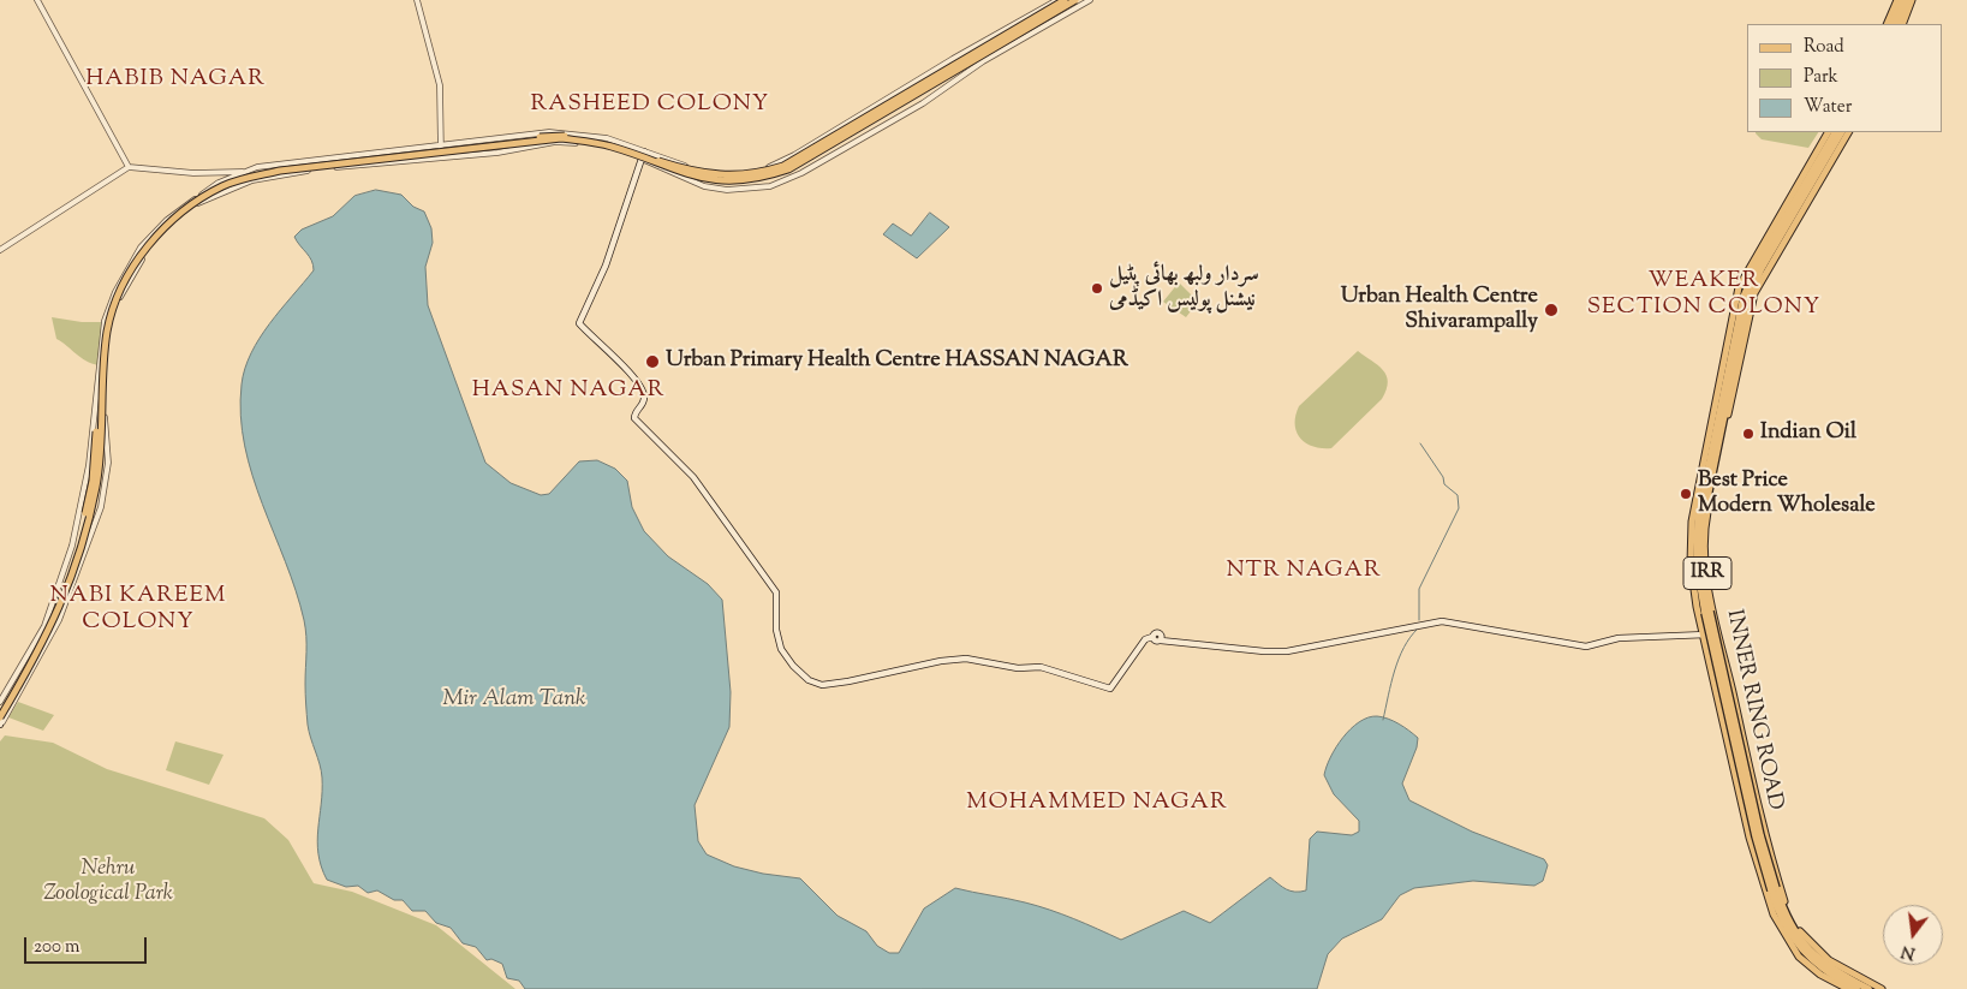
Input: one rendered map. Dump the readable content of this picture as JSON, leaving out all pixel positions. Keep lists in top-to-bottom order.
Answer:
{
  "streets": {
    "main road": ["IRR", "INNER RING ROAD"]
  },
  "districts": [
    "HABIB NAGAR",
    "RASHEED COLONY",
    "WEAKER SECTION COLONY",
    "HASAN NAGAR",
    "NTR NAGAR",
    "NABI KAREEM COLONY",
    "MOHAMMED NAGAR"
  ],
  "water": ["Mir Alam Tank"],
  "parks": ["Nehru Zoological Park"],
  "places": [
    "سردار ولبھ بھائی پٹیل نیشنل پولیس اکیڈمی",
    "Urban Health Centre Shivarampally",
    "Urban Primary Health Centre HASSAN NAGAR",
    "Indian Oil",
    "Best Price Modern Wholesale"
  ],
  "legend": ["Road", "Park", "Water"],
  "scale_bar": "200 m",
  "north": "bottom"
}
